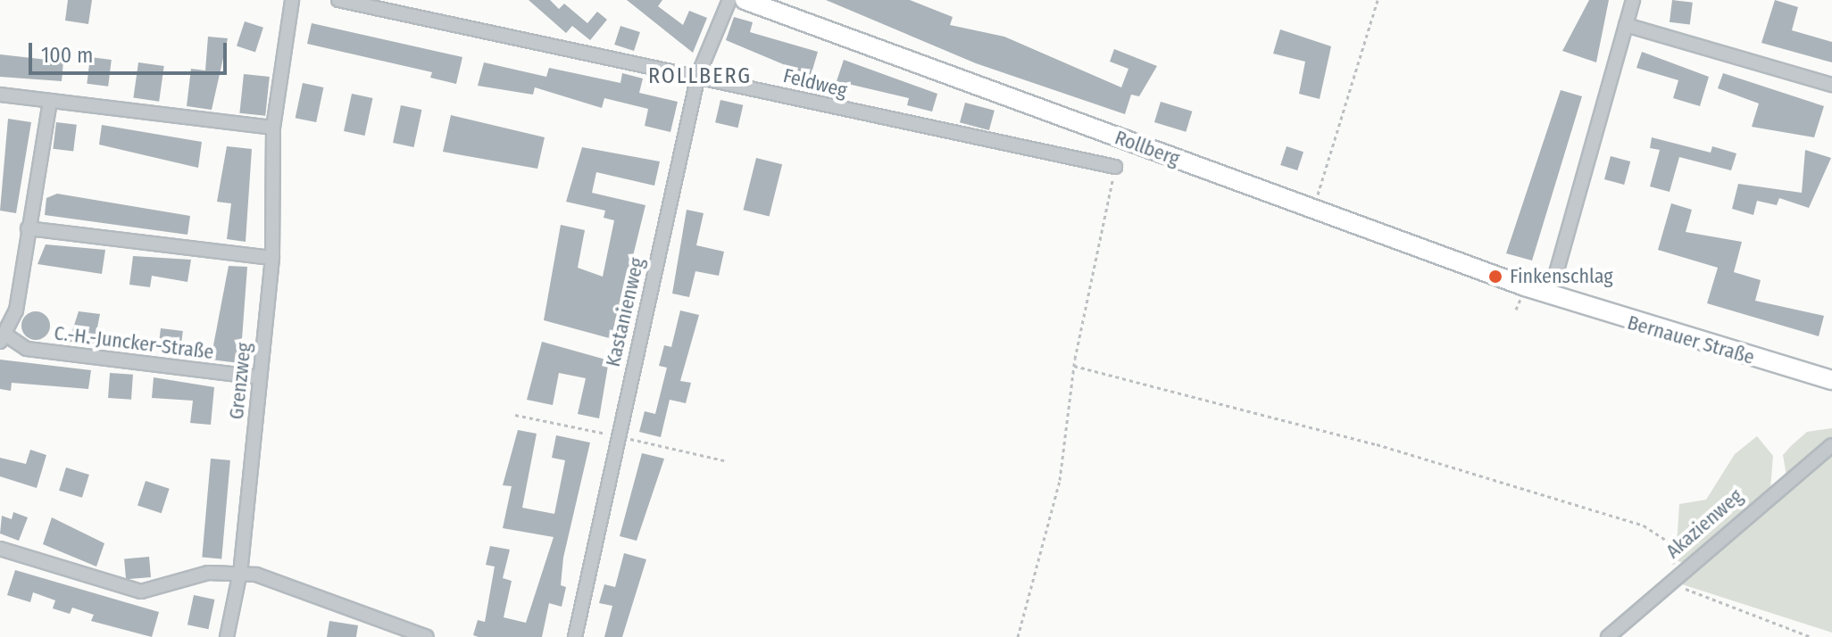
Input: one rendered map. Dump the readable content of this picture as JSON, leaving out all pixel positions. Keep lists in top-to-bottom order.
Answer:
{
  "streets": {
    "main road": ["Rollberg", "Bernauer Straße"],
    "street": [
      "Feldweg",
      "Kastanienweg",
      "C.-H.-Juncker-Straße",
      "Grenzweg",
      "Akazienweg"
    ]
  },
  "crossings": [
    ["Feldweg", "Kastanienweg"],
    ["Rollberg", "Bernauer Straße"],
    ["C.-H.-Juncker-Straße", "Grenzweg"]
  ],
  "districts": ["ROLLBERG"],
  "places": ["Finkenschlag"],
  "scale_bar": "100 m"
}
